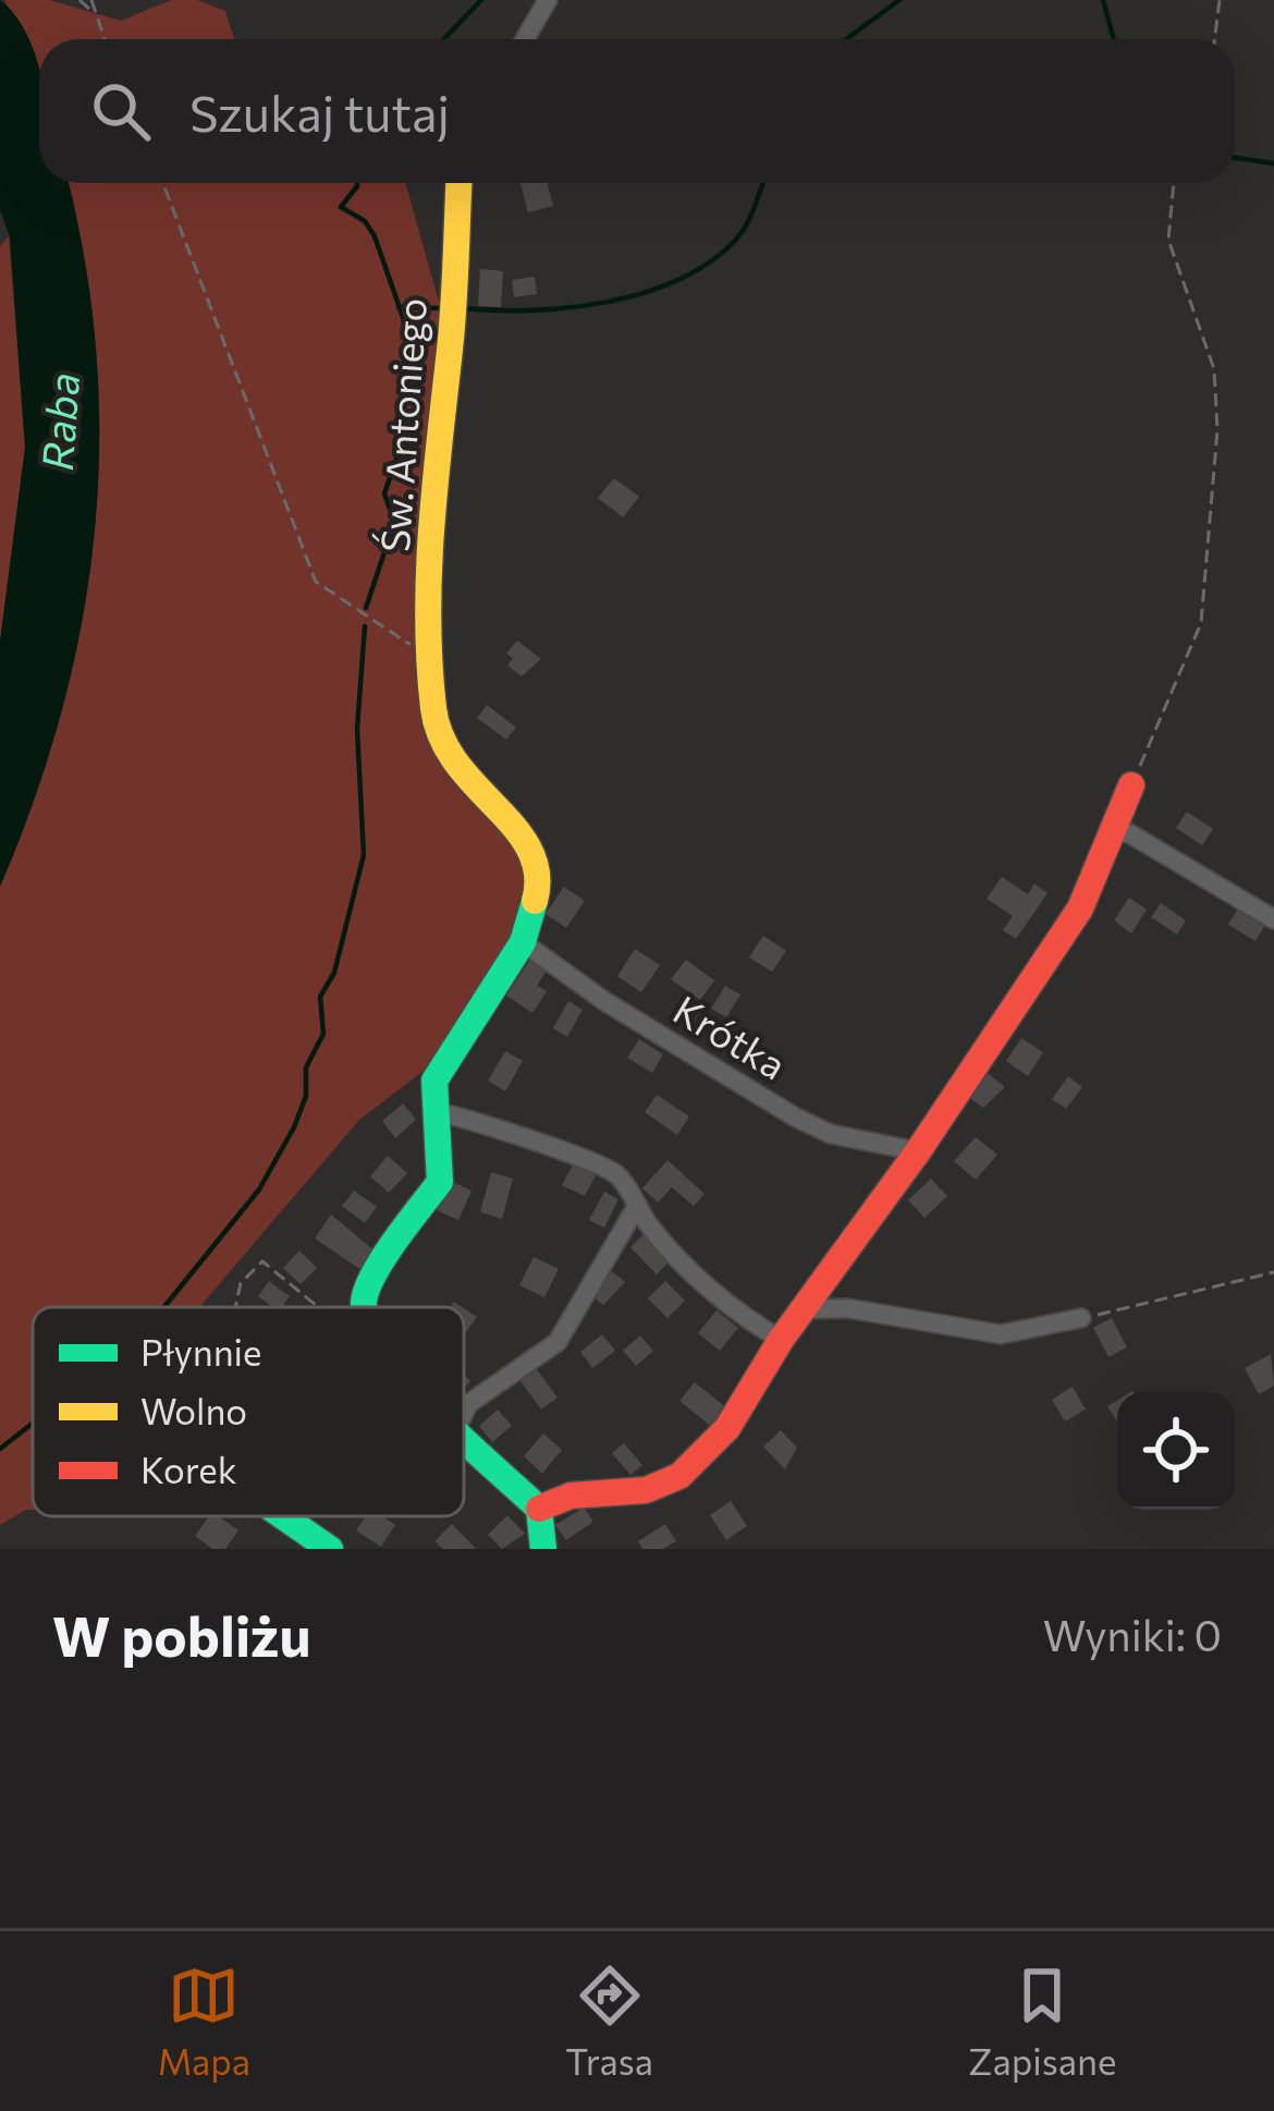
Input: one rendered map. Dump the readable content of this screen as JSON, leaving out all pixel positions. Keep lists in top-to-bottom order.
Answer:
{
  "streets": {
    "street": ["Św. Antoniego", "Krótka"]
  },
  "crossings": [
    ["Św. Antoniego", "Krótka"]
  ],
  "water": ["Raba"],
  "legend": ["Płynnie", "Wolno", "Korek"],
  "page": {
    "search": "Szukaj tutaj",
    "heading": ["W pobliżu", "Wyniki: 0"],
    "nav": ["Mapa", "Trasa", "Zapisane"]
  }
}
